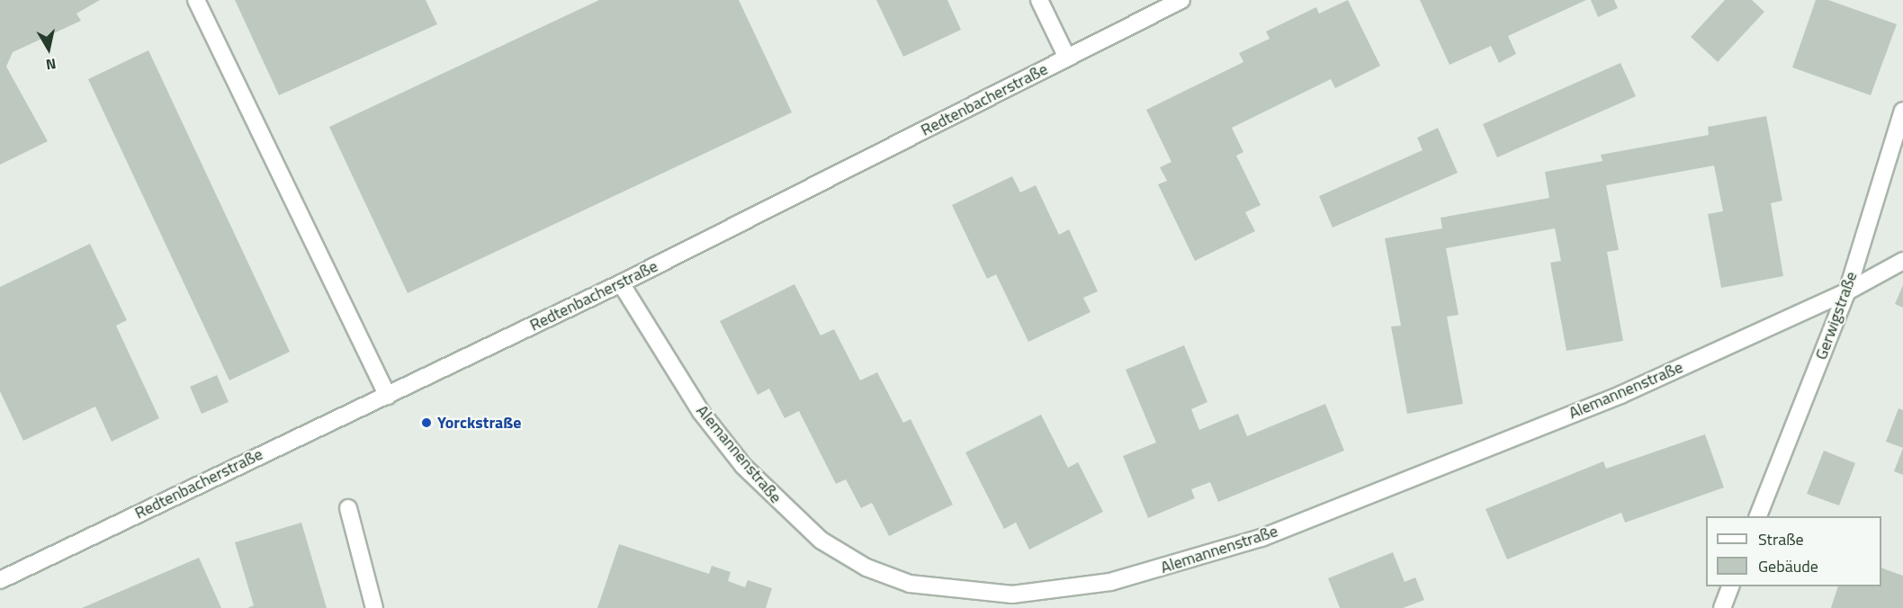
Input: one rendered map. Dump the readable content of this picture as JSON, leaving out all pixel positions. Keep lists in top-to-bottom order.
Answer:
{
  "streets": {
    "street": ["Redtenbacherstraße", "Gerwigstraße", "Alemannenstraße"]
  },
  "crossings": [
    ["Redtenbacherstraße", "Alemannenstraße"],
    ["Gerwigstraße", "Alemannenstraße"]
  ],
  "places": ["Yorckstraße"],
  "legend": ["Straße", "Gebäude"],
  "north": "bottom"
}
